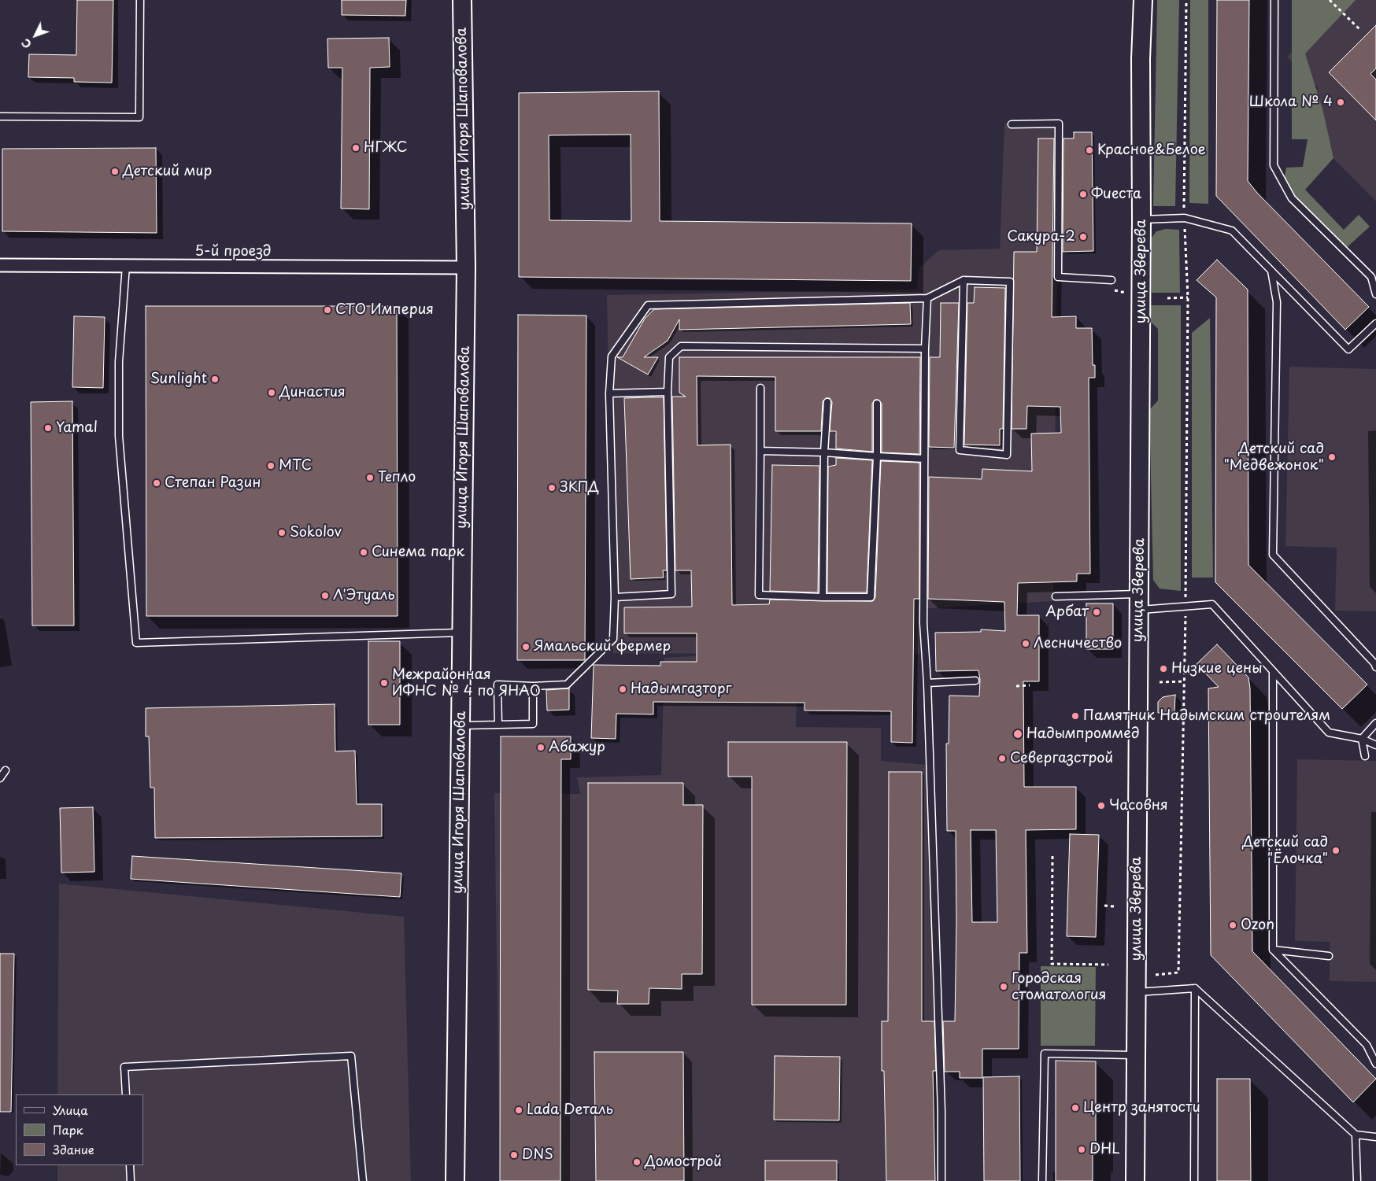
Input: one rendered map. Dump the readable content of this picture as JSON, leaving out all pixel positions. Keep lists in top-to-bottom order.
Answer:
{
  "streets": {
    "street": ["улица Игоря Шаповалова", "5-й проезд", "улица Зверева"]
  },
  "crossings": [
    ["улица Игоря Шаповалова", "5-й проезд"]
  ],
  "places": [
    "Школа № 4",
    "НГЖС",
    "Красное&Белое",
    "Детский мир",
    "Фиеста",
    "Сакура-2",
    "СТО Империя",
    "Sunlight",
    "Династия",
    "Yamal",
    "Детский сад \"Медвежонок\"",
    "МТС",
    "Тепло",
    "Степан Разин",
    "ЗКПД",
    "Sokolov",
    "Синема парк",
    "Л'Этуаль",
    "Арбат",
    "Лесничество",
    "Ямальский фермер",
    "Низкие цены",
    "Межрайонная ИФНС № 4 по ЯНАО",
    "Надымгазторг",
    "Памятник Надымским строителям",
    "Надымпроммед",
    "Абажур",
    "Севергазстрой",
    "Часовня",
    "Детский сад \"Ёлочка\"",
    "Ozon",
    "Городская стоматология",
    "Центр занятости",
    "Lada Dеталь",
    "DHL",
    "DNS",
    "Домострой"
  ],
  "legend": ["Улица", "Парк", "Здание"],
  "north": "bottom left"
}
